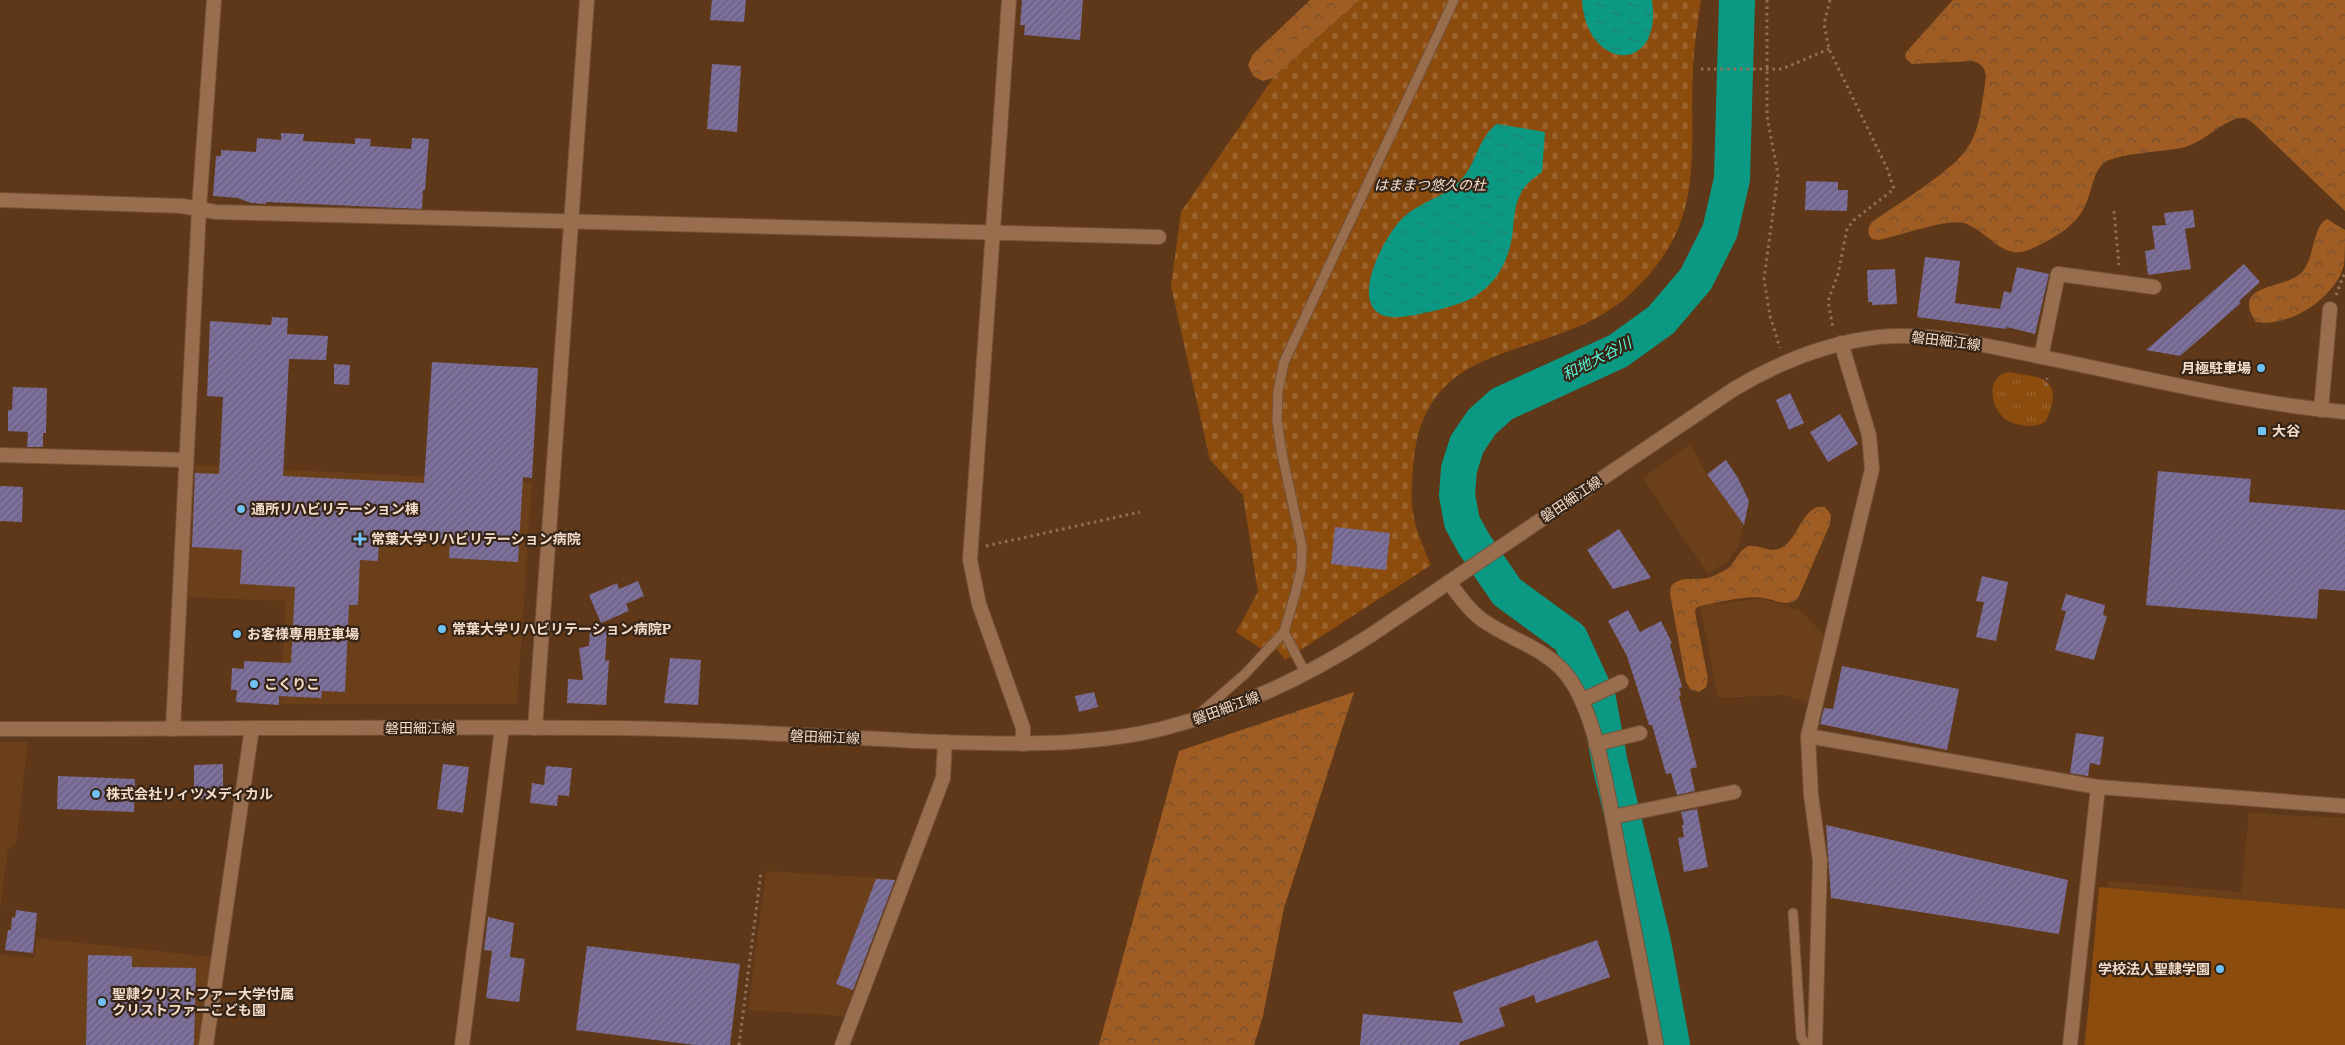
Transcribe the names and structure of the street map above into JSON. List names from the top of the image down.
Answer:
{
  "streets": {
    "street": ["磐田細江線"]
  },
  "water": ["和地大谷川"],
  "parks": ["はままつ悠久の杜"],
  "places": {
    "other": [
      "月極駐車場",
      "通所リハビリテーション棟",
      "常葉大学リハビリテーション病院P",
      "お客様専用駐車場",
      "こくりこ",
      "株式会社リィツメディカル",
      "学校法人聖隷学園",
      "聖隷クリストファー大学付属 クリストファーこども園"
    ],
    "transit": ["大谷"],
    "health": ["常葉大学リハビリテーション病院"]
  }
}
